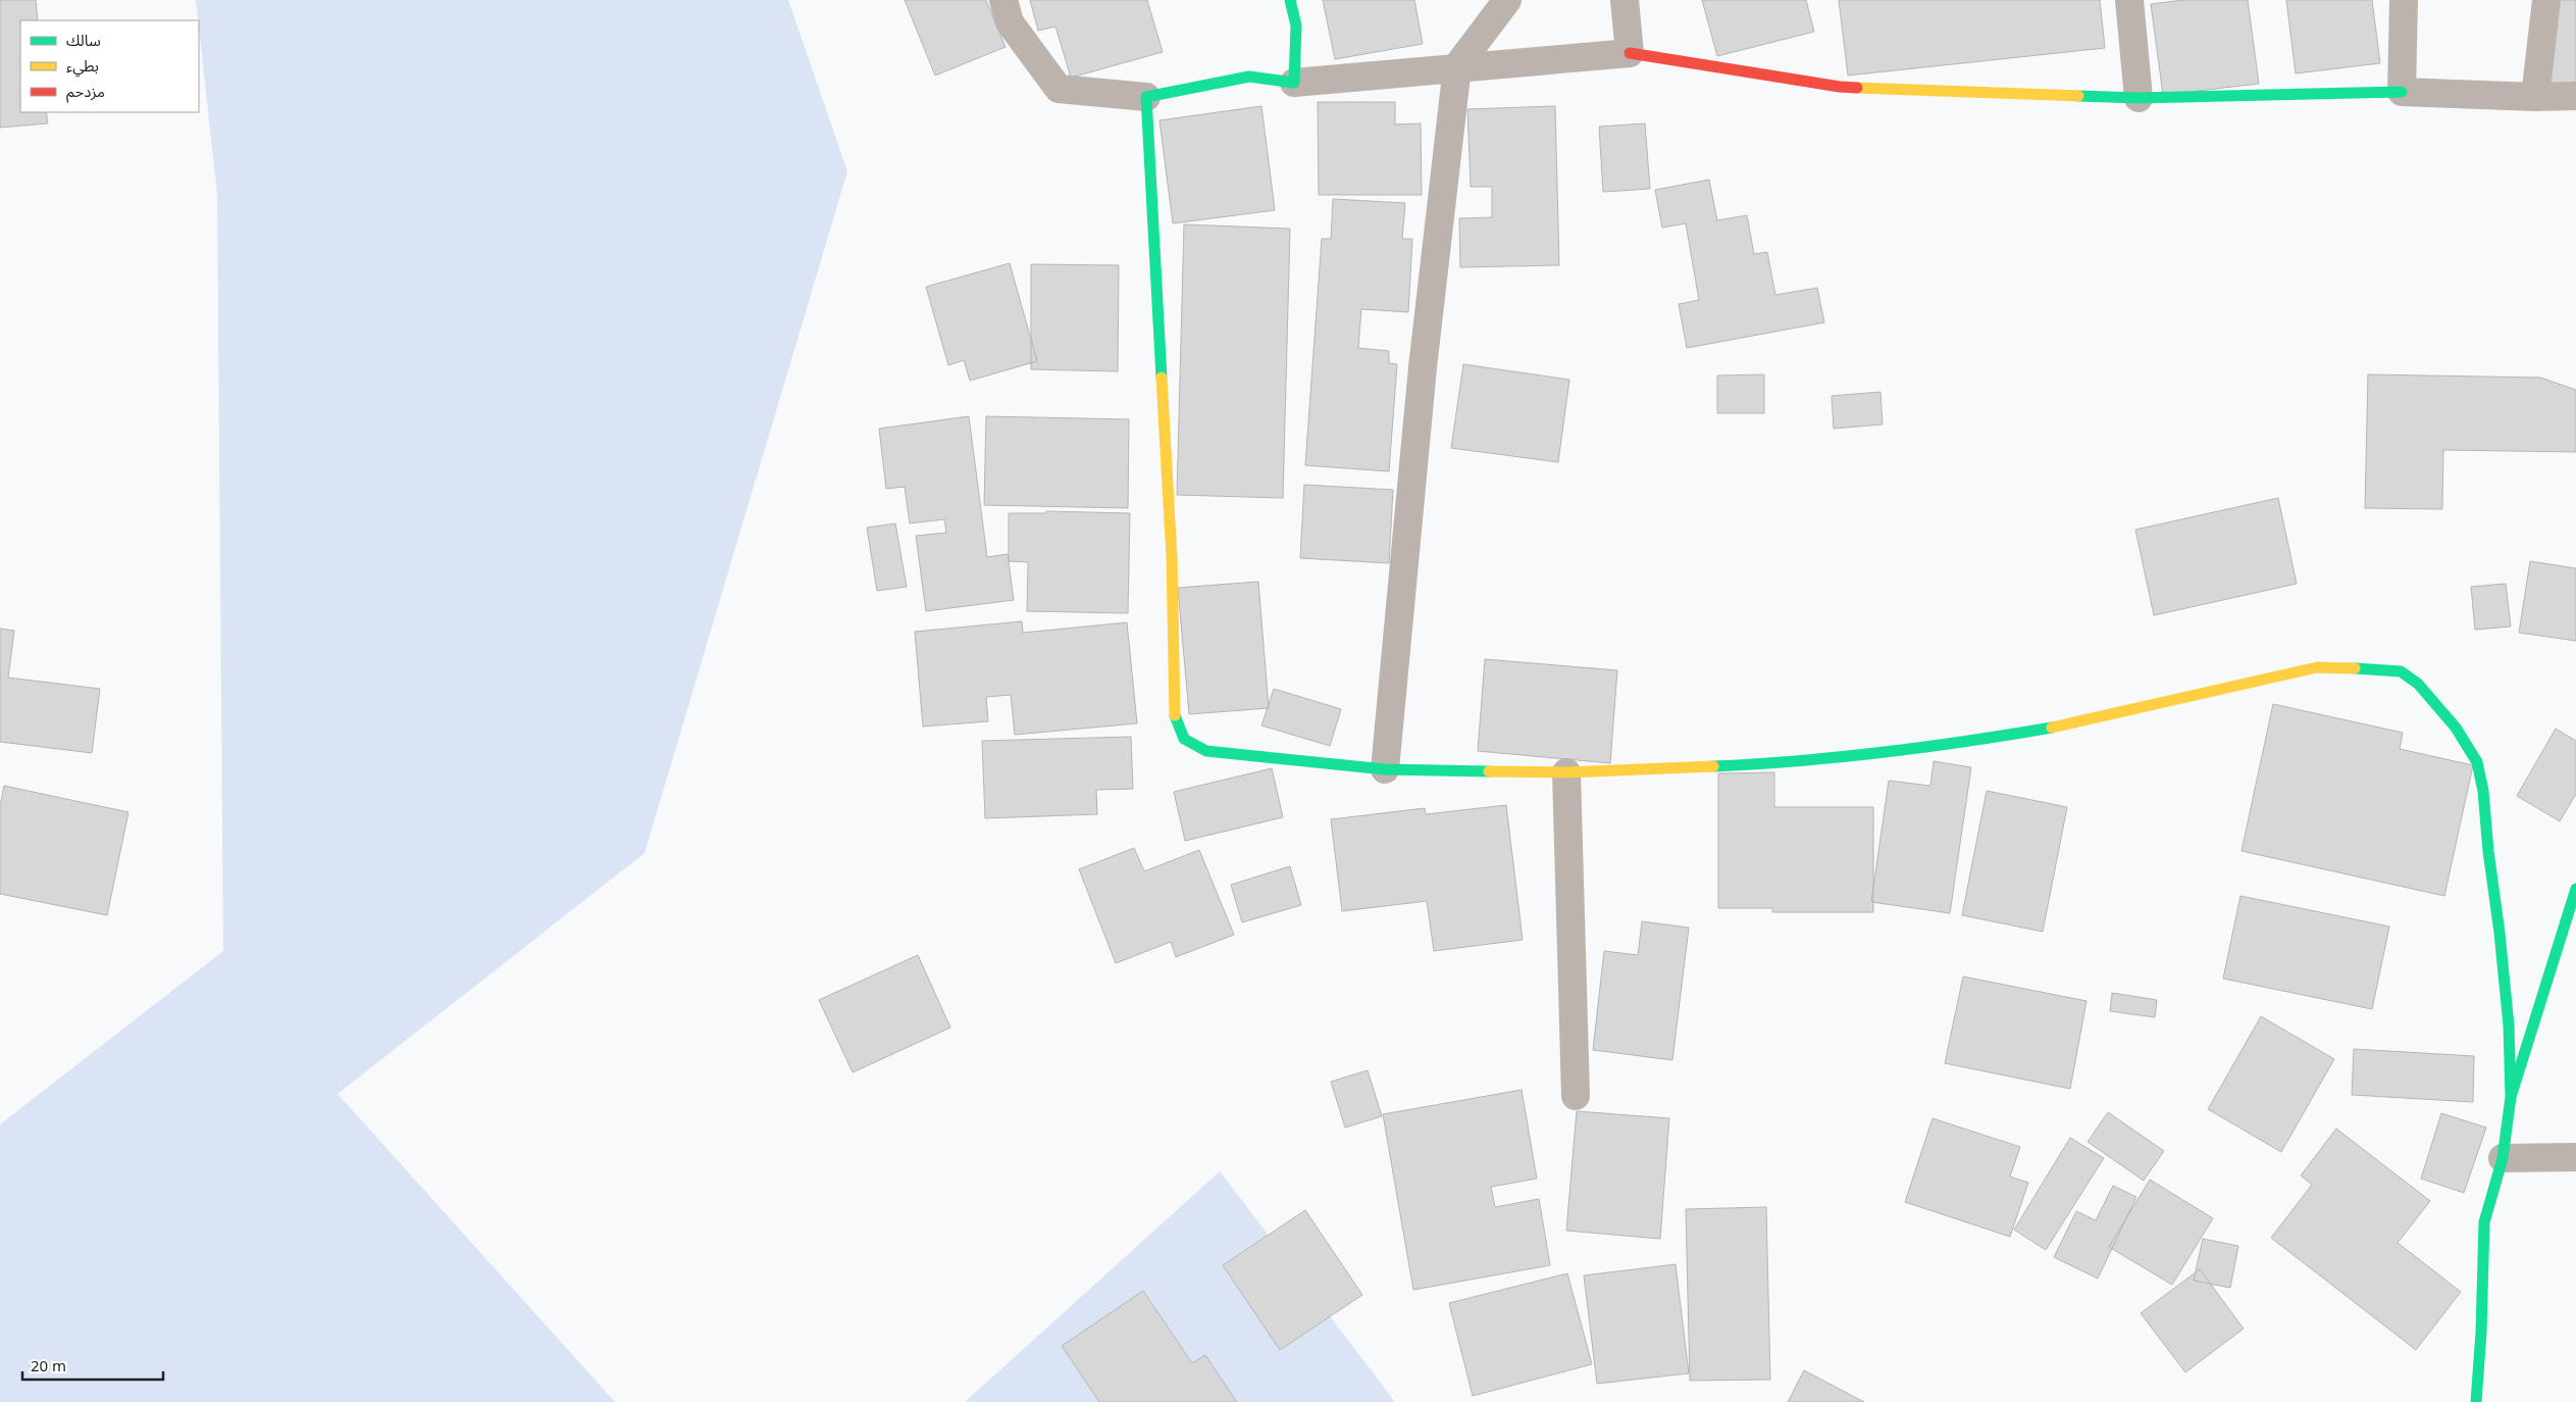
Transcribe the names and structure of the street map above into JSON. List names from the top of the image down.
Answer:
{
  "legend": ["سالك", "بطيء", "مزدحم"],
  "scale_bar": "20 m"
}
